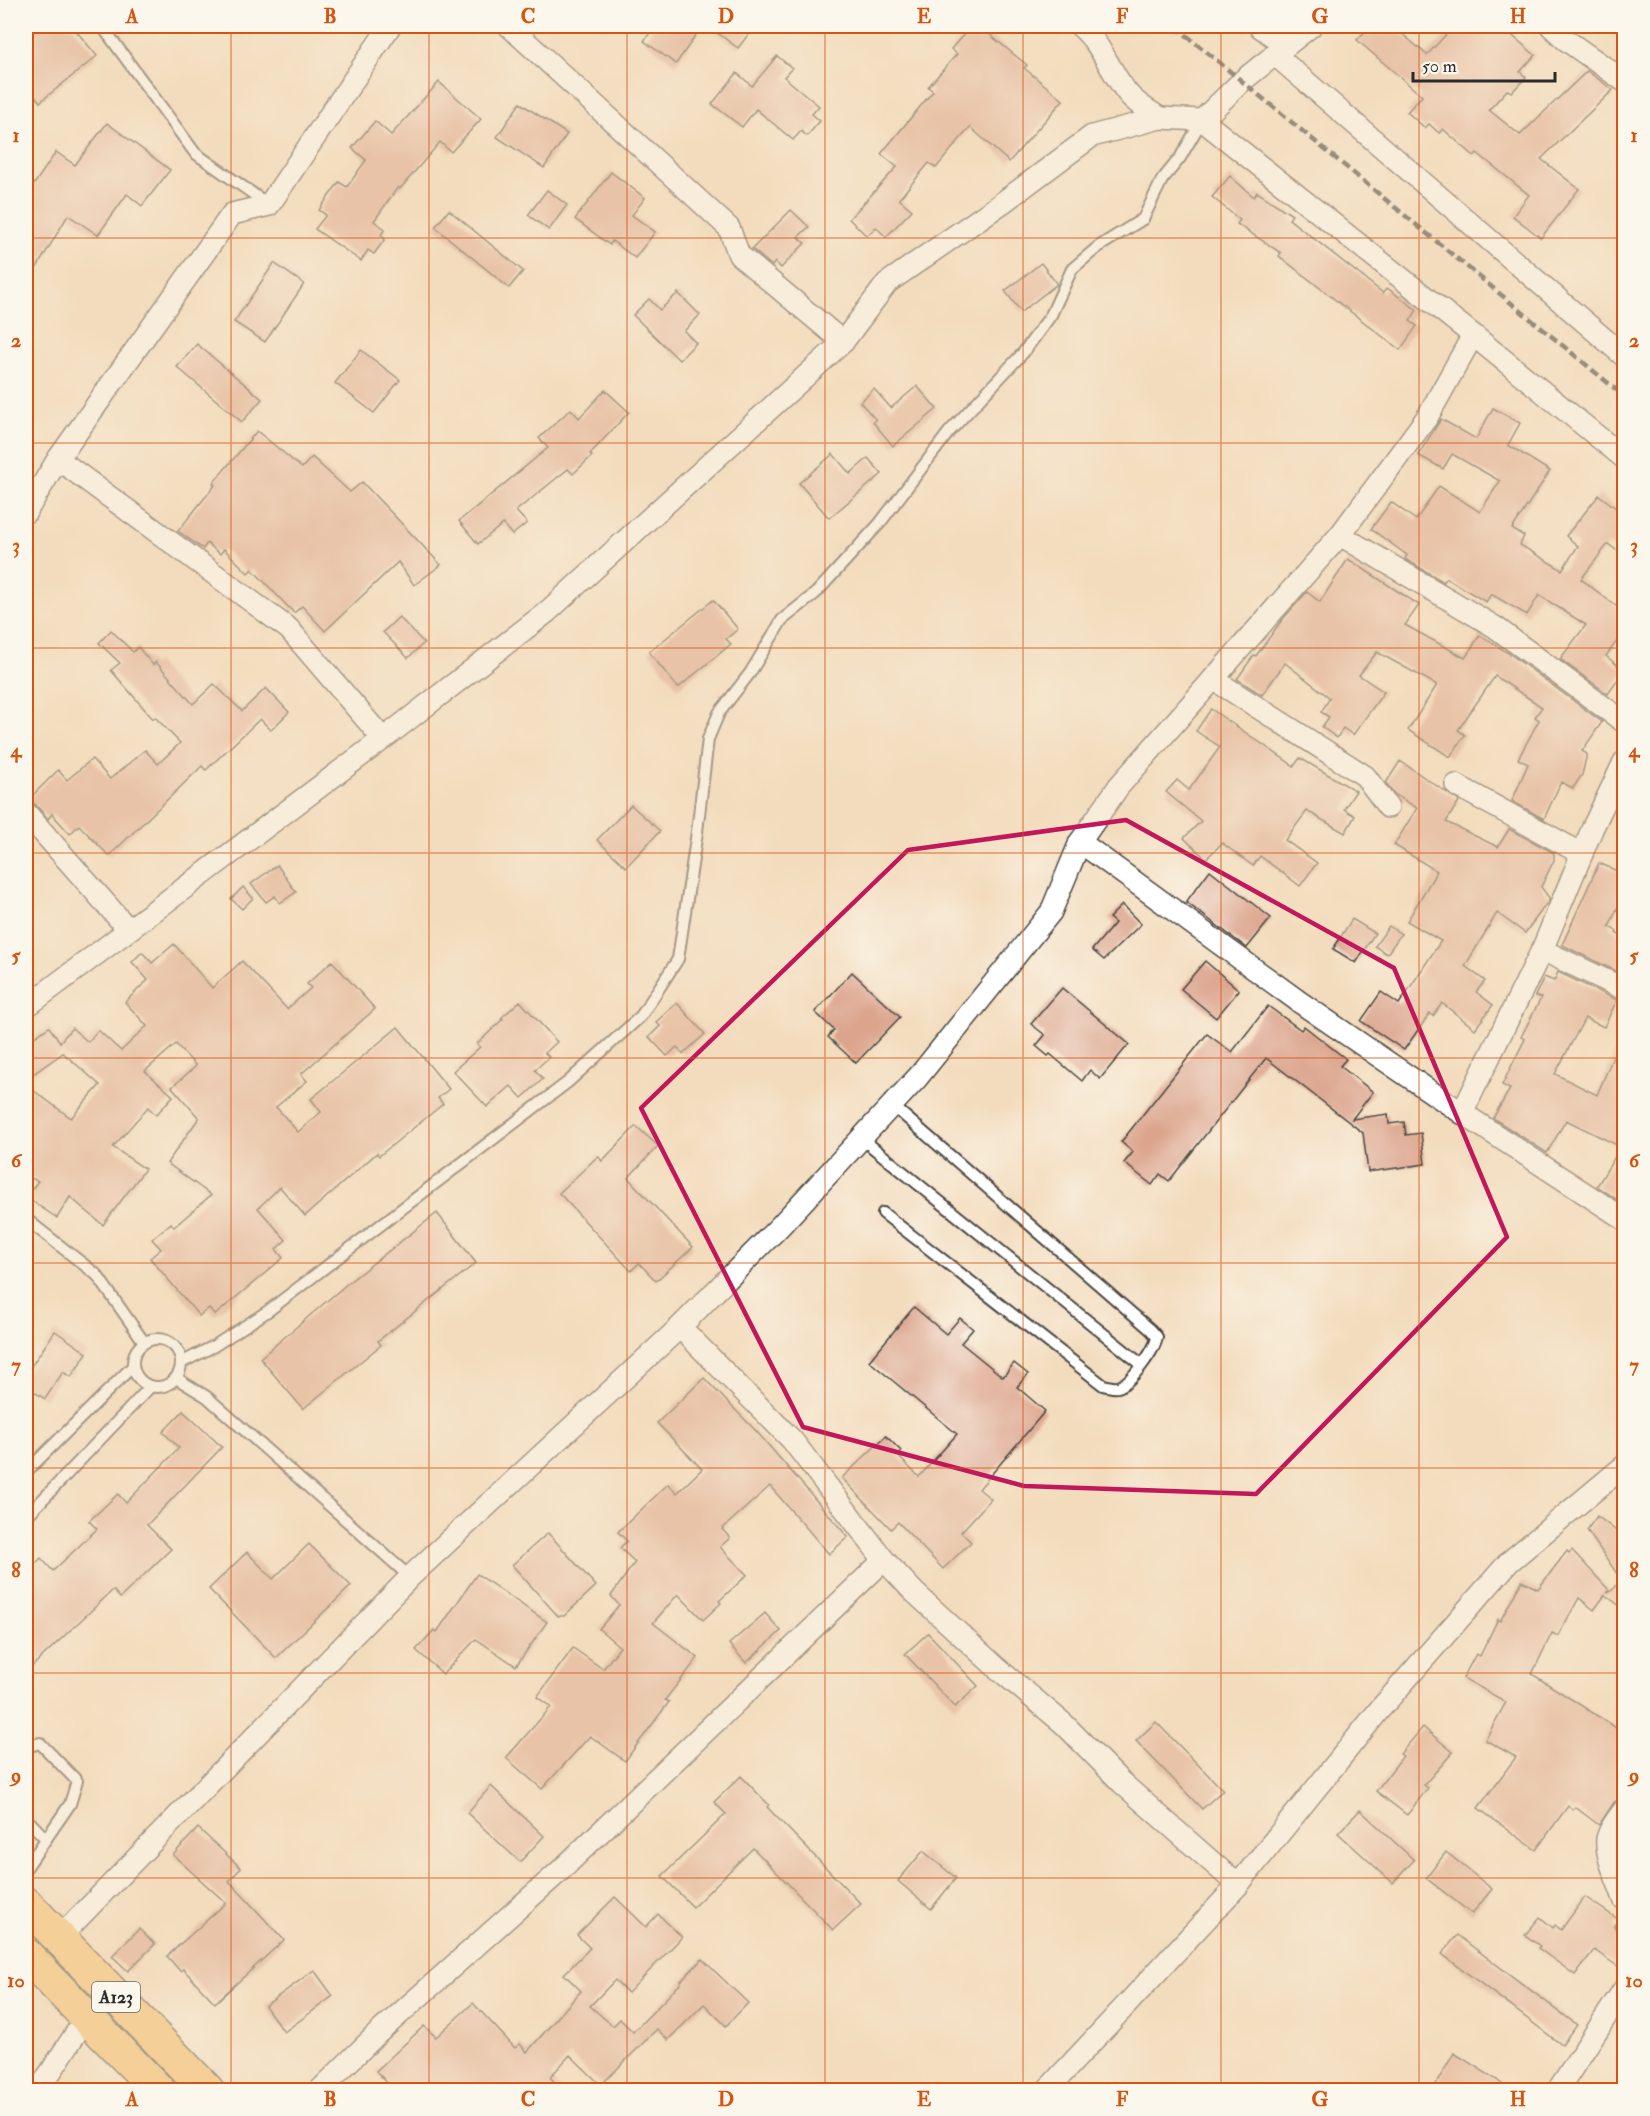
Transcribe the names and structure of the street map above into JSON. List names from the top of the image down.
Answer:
{
  "streets": {
    "highway": ["A123"]
  },
  "scale_bar": "50 m",
  "grid": {
    "columns": [
      "A",
      "B",
      "C",
      "D",
      "E",
      "F",
      "G",
      "H"
    ],
    "rows": [
      "1",
      "2",
      "3",
      "4",
      "5",
      "6",
      "7",
      "8",
      "9",
      "10"
    ]
  }
}
